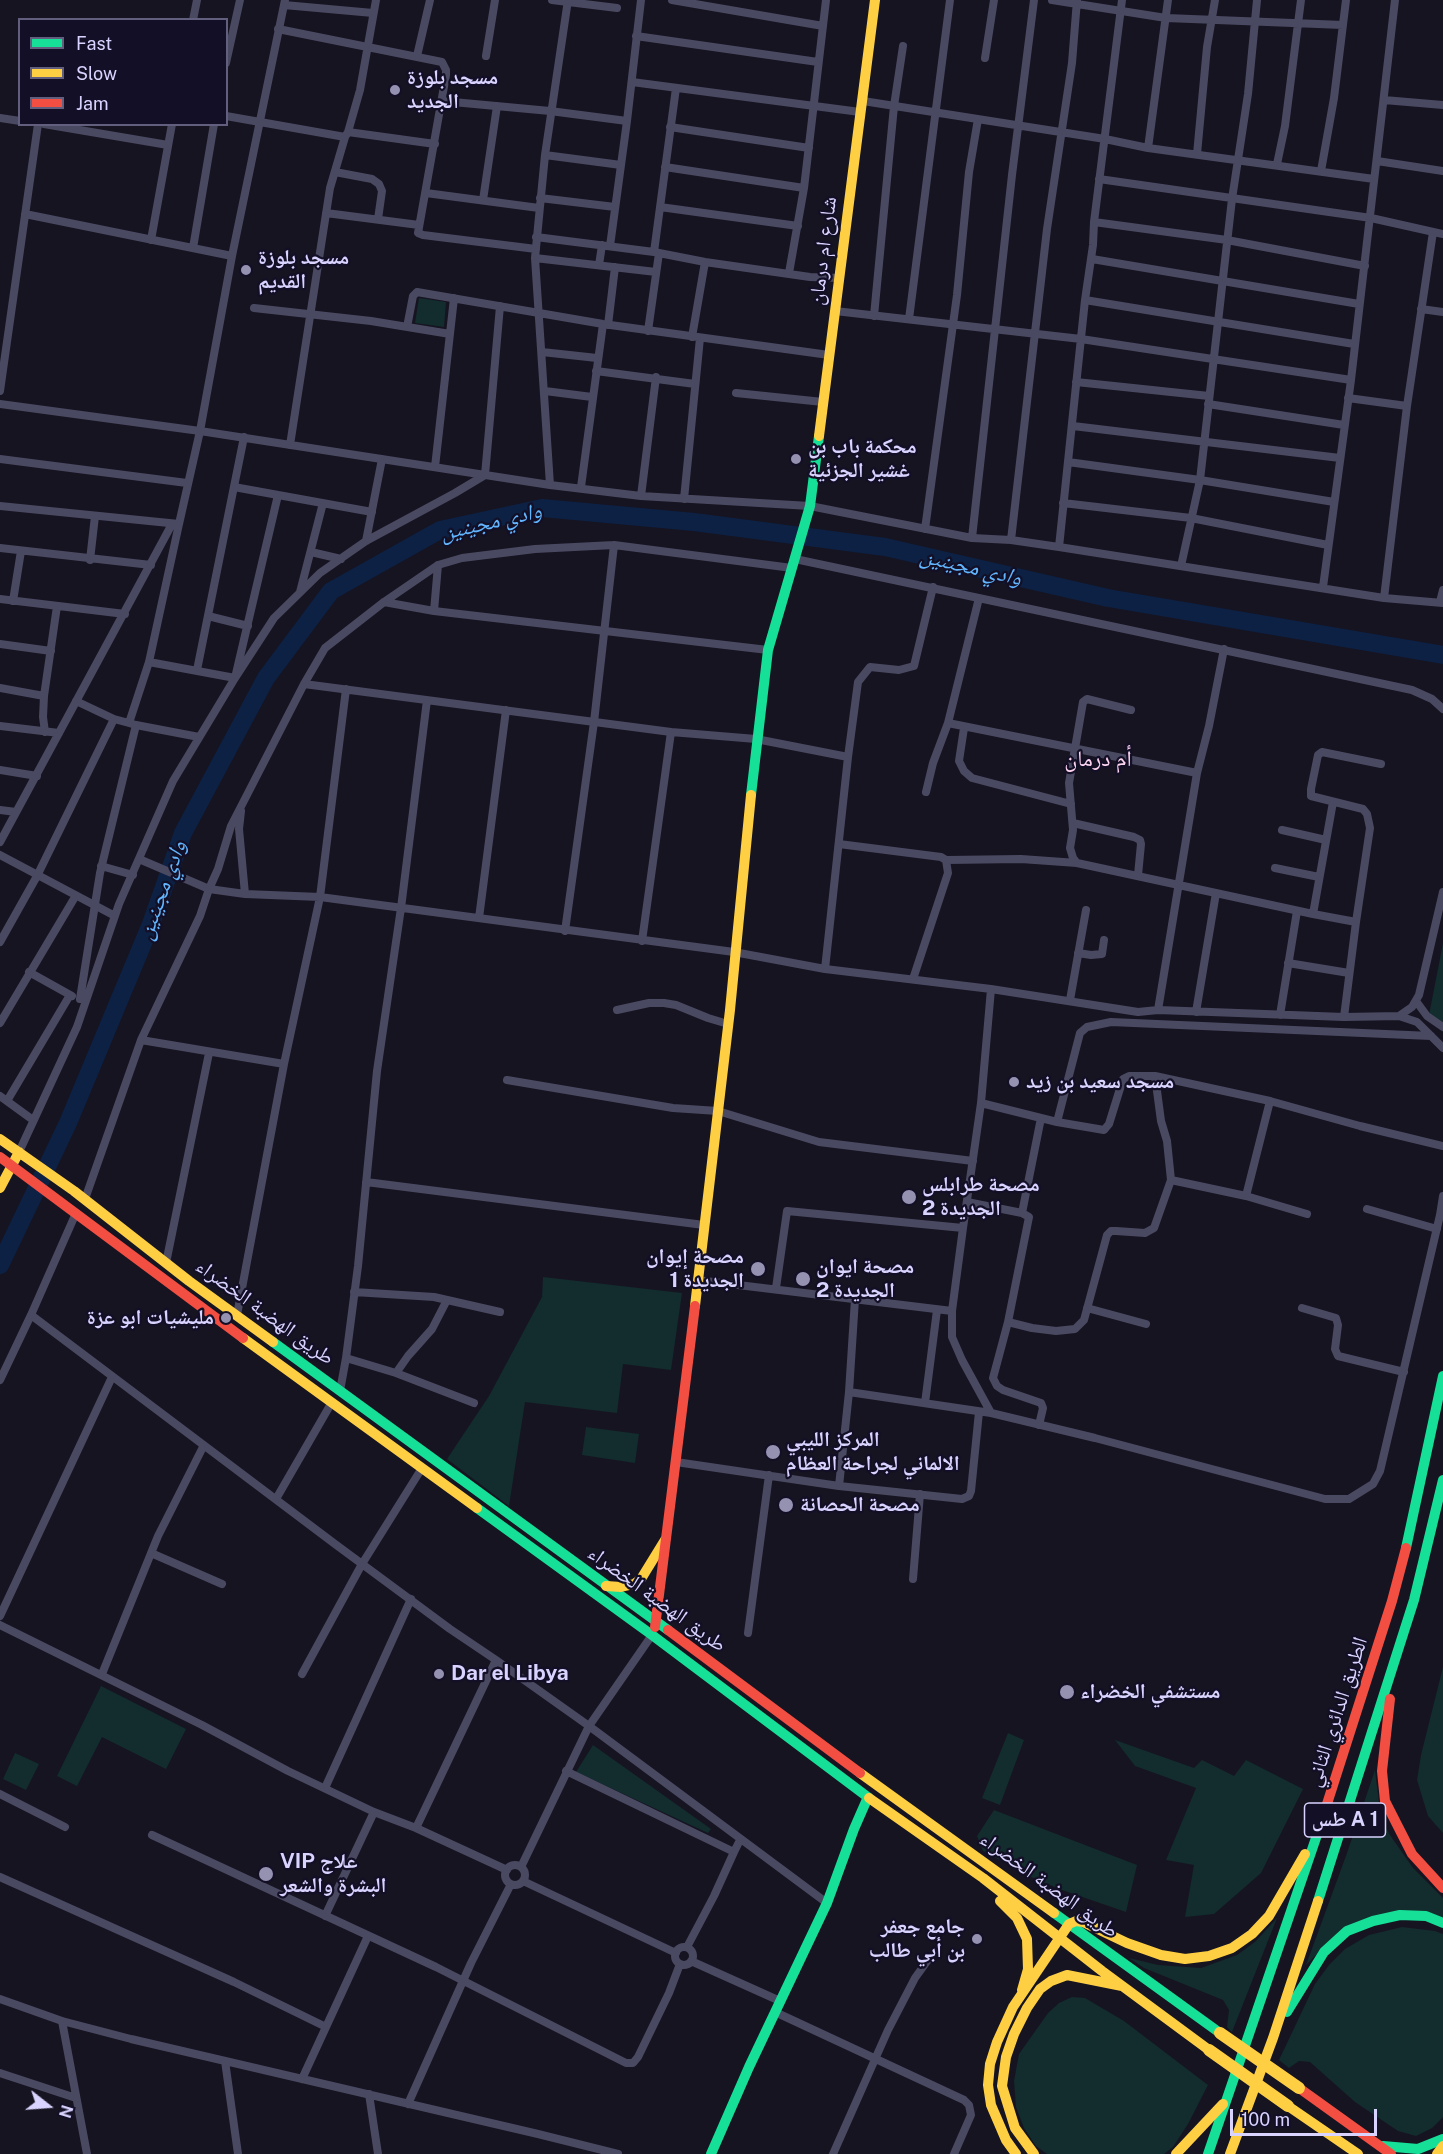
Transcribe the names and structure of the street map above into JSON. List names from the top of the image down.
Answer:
{
  "streets": {
    "main road": [
      "شارع ام درمان",
      "طريق الهضبة الخضراء",
      "الطريق الدائري الثاني",
      "طس A 1"
    ]
  },
  "crossings": [
    ["شارع ام درمان", "طريق الهضبة الخضراء"]
  ],
  "districts": ["أم درمان"],
  "water": ["وادي مجينين"],
  "places": [
    "مسجد بلوزة الجديد",
    "مسجد بلوزة القديم",
    "محكمة باب بن غشير الجزئية",
    "مسجد سعيد بن زيد",
    "مصحة طرابلس الجديدة 2",
    "مصحة إيوان الجديدة 1",
    "مصحة ايوان الجديدة 2",
    "مليشيات ابو عزة",
    "المركز الليبي الالماني لجراحة العظام",
    "مصحة الحصانة",
    "Dar el Libya",
    "مستشفي الخضراء",
    "VIP علاج البشرة والشعر",
    "جامع جعفر بن أبي طالب"
  ],
  "legend": ["Fast", "Slow", "Jam"],
  "scale_bar": "100 m",
  "north": "right"
}
